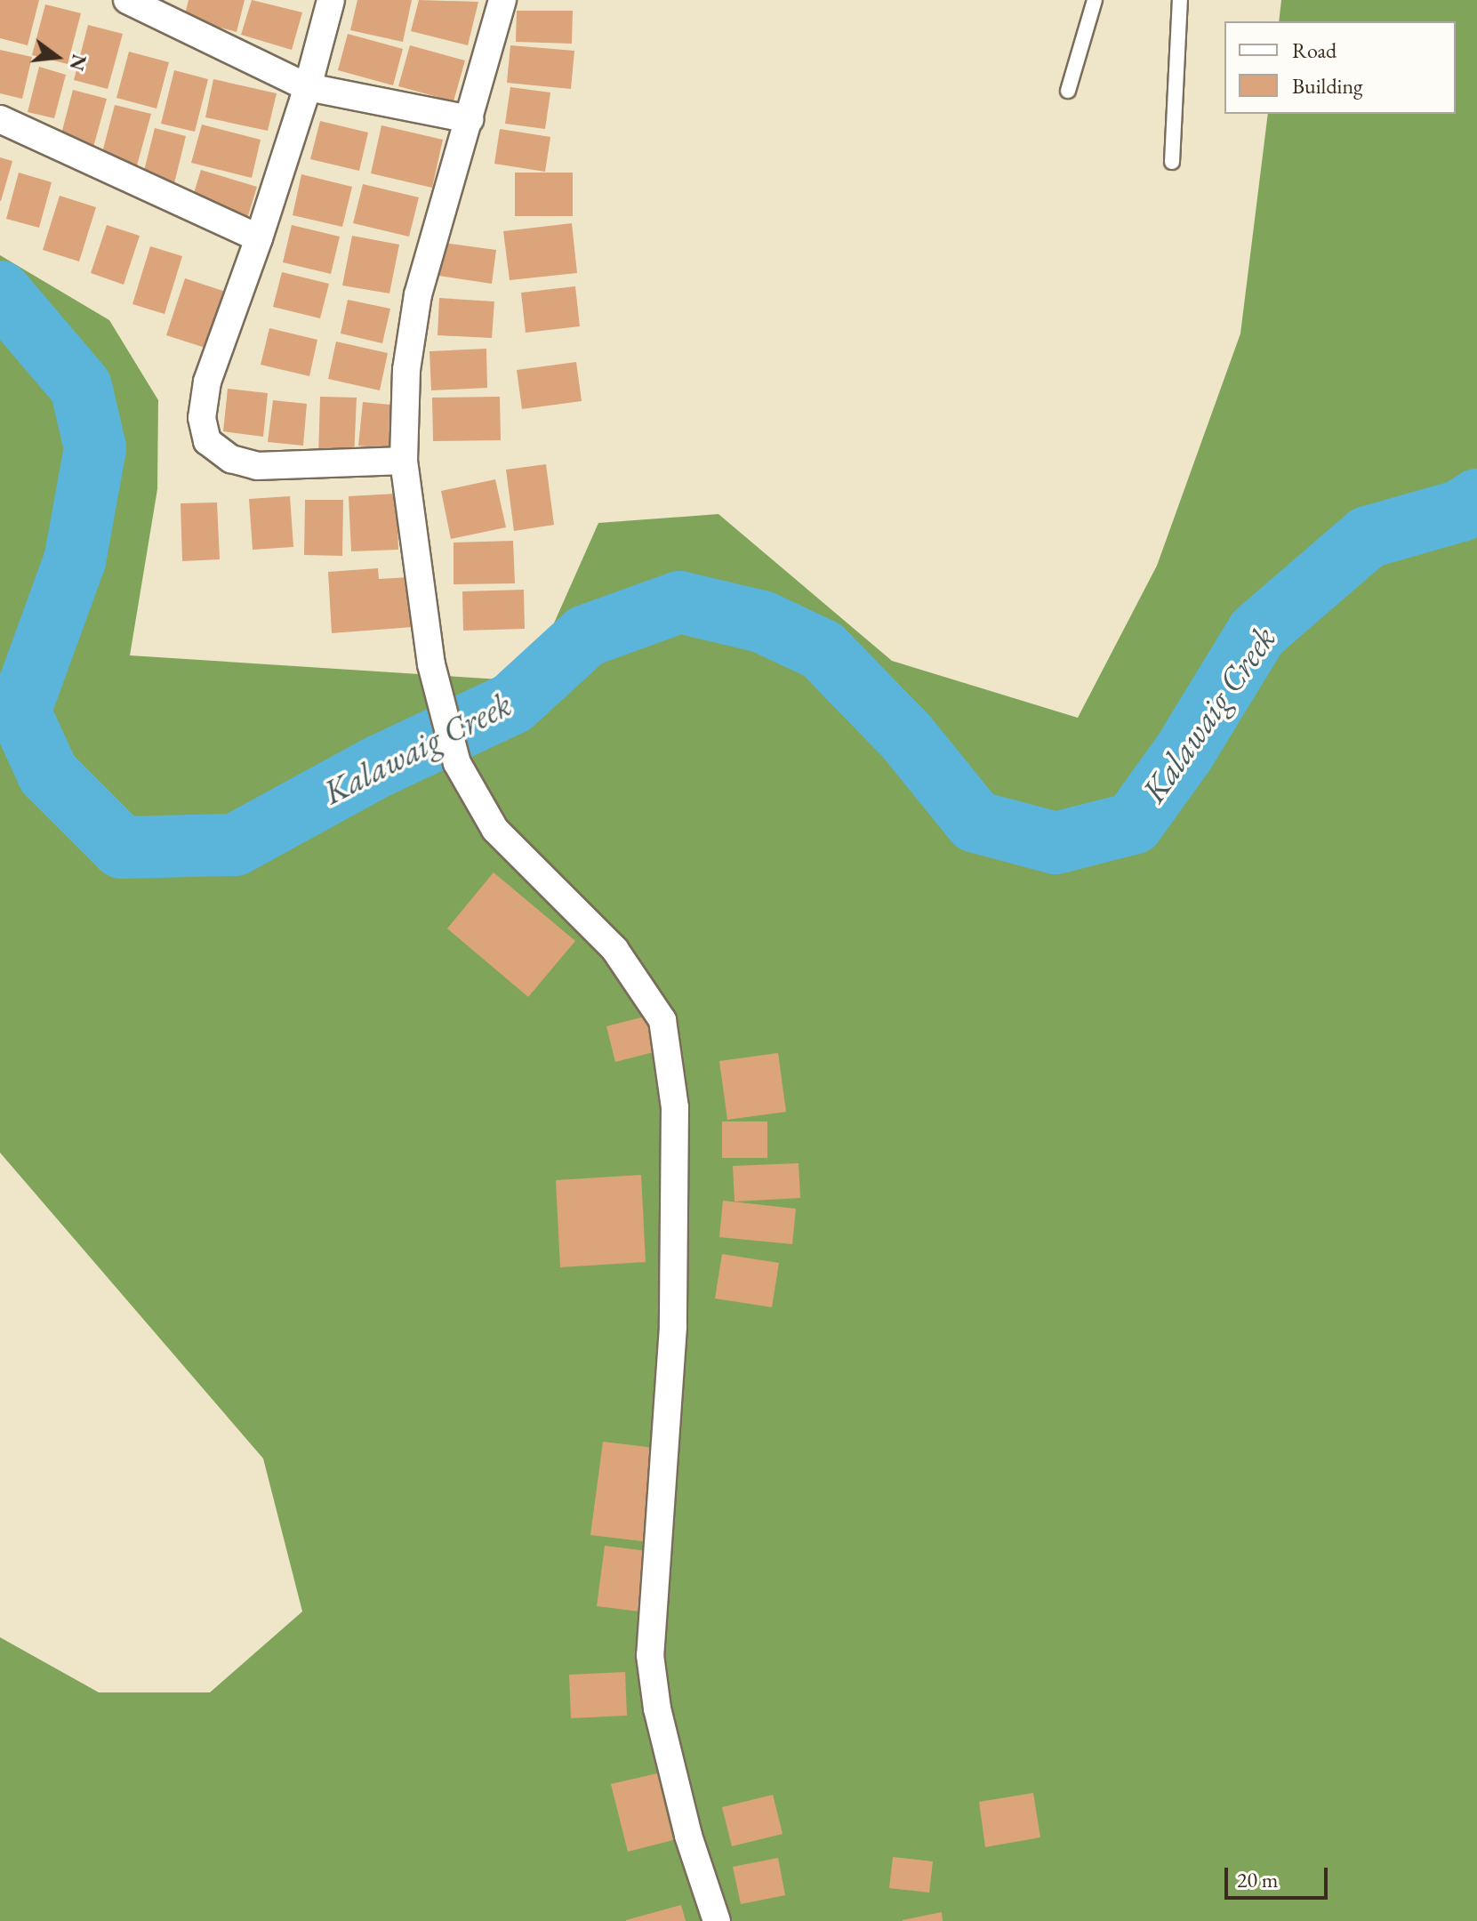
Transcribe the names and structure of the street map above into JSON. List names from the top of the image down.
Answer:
{
  "water": ["Kalawaig Creek"],
  "legend": ["Road", "Building"],
  "scale_bar": "20 m",
  "north": "right"
}
